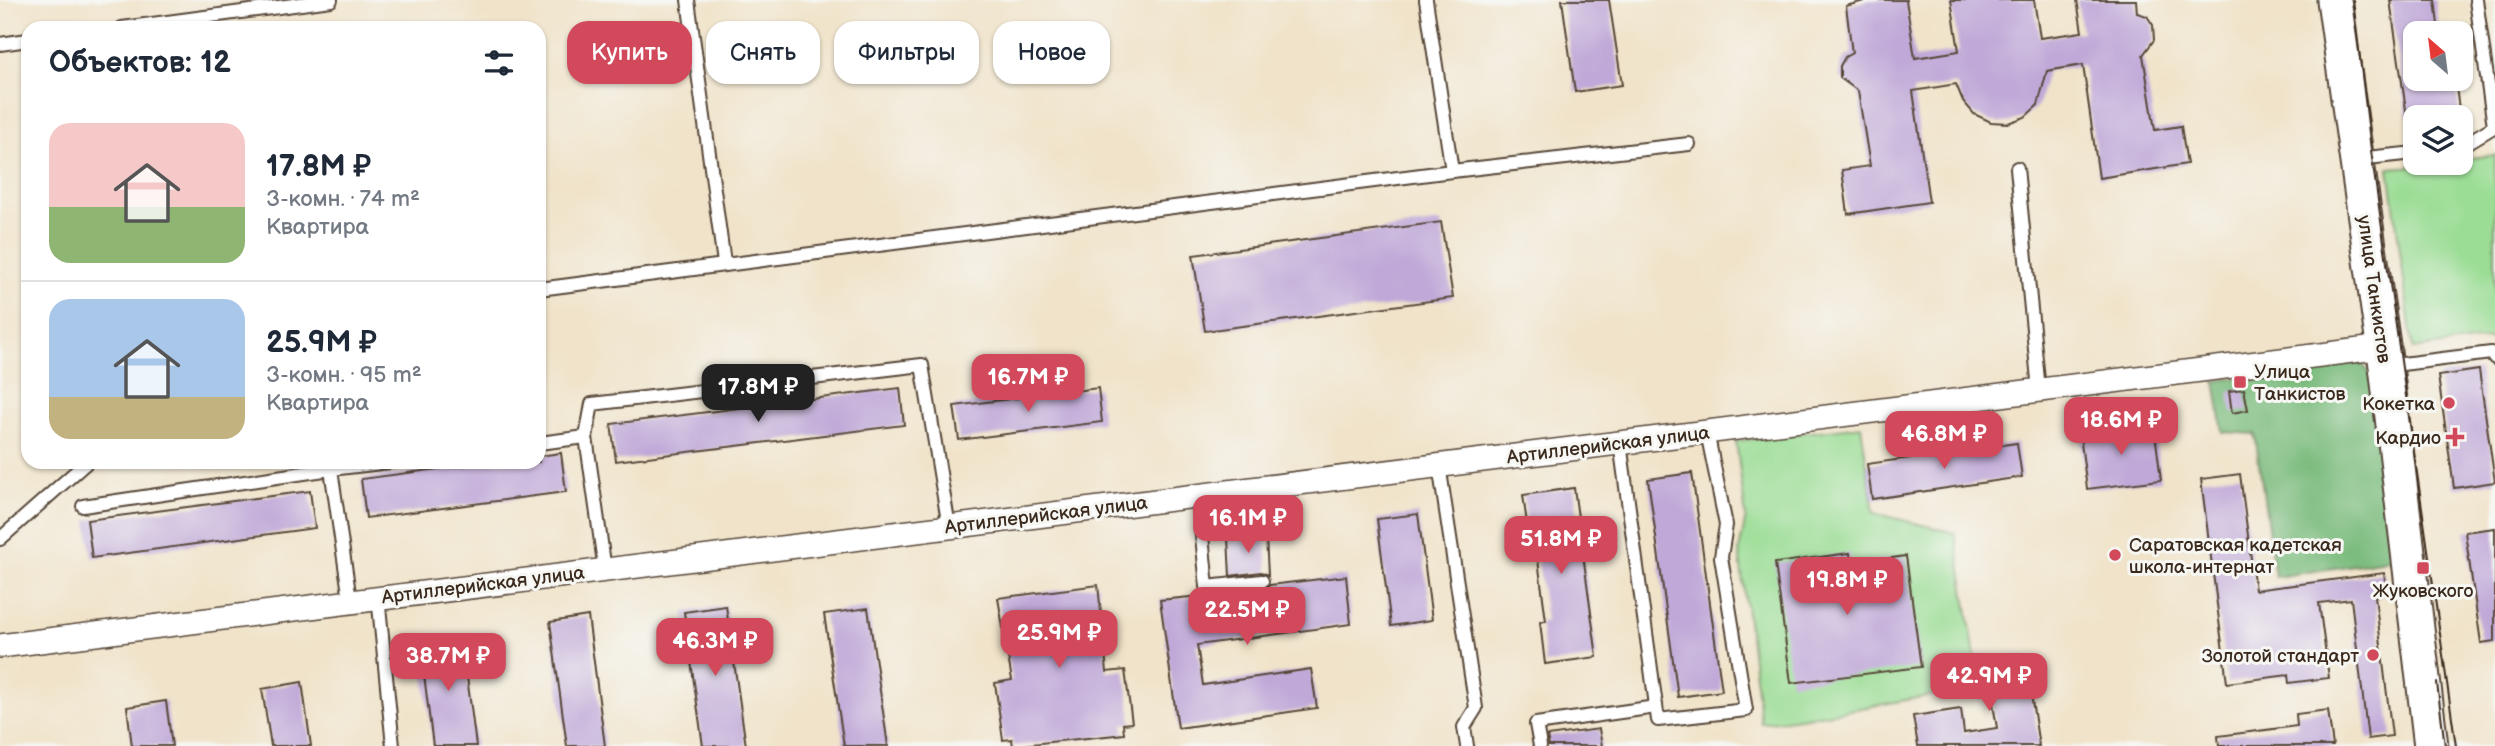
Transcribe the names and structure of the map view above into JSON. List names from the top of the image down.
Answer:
{
  "streets": {
    "main road": ["улица Танкистов"],
    "street": ["Артиллерийская улица"]
  },
  "crossings": [
    ["улица Танкистов", "Артиллерийская улица"]
  ],
  "places": {
    "transit": ["Улица Танкистов", "Жуковского"],
    "other": ["Кокетка", "Саратовская кадетская школа-интернат", "Золотой стандарт"],
    "health": ["Кардио"]
  },
  "north": "top left",
  "page": {
    "chip": [
      "Купить",
      "Снять",
      "Фильтры",
      "Новое"
    ],
    "heading": "Объектов: 12",
    "list": [
      {
        "name": "17.8M ₽",
        "note": "3-комн. · 74 m² · Квартира"
      },
      {
        "name": "25.9M ₽",
        "note": "3-комн. · 95 m² · Квартира"
      }
    ],
    "price": [
      "16.7M ₽",
      "17.8M ₽",
      "18.6M ₽",
      "46.8M ₽",
      "16.1M ₽",
      "51.8M ₽",
      "19.8M ₽",
      "22.5M ₽",
      "25.9M ₽",
      "46.3M ₽",
      "38.7M ₽",
      "42.9M ₽"
    ]
  }
}
